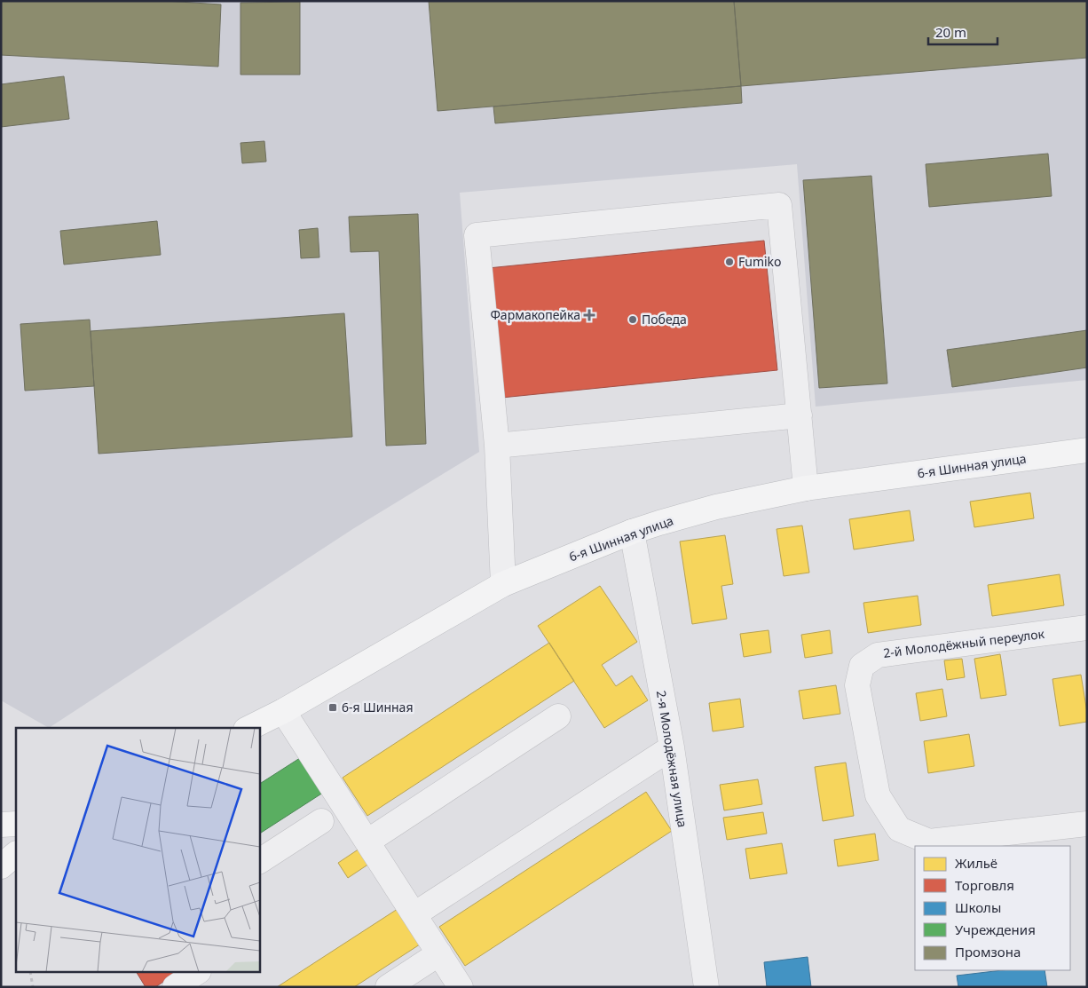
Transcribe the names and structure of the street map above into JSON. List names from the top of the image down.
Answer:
{
  "streets": {
    "main road": ["6-я Шинная улица"],
    "lane": ["2-й Молодёжный переулок", "2-я Молодёжная улица"]
  },
  "crossings": [
    ["6-я Шинная улица", "2-я Молодёжная улица"]
  ],
  "places": {
    "other": ["Fumiko", "Победа"],
    "health": ["Фармакопейка"],
    "transit": ["6-я Шинная"]
  },
  "legend": [
    "Жильё",
    "Торговля",
    "Школы",
    "Учреждения",
    "Промзона"
  ],
  "scale_bar": "20 m"
}
